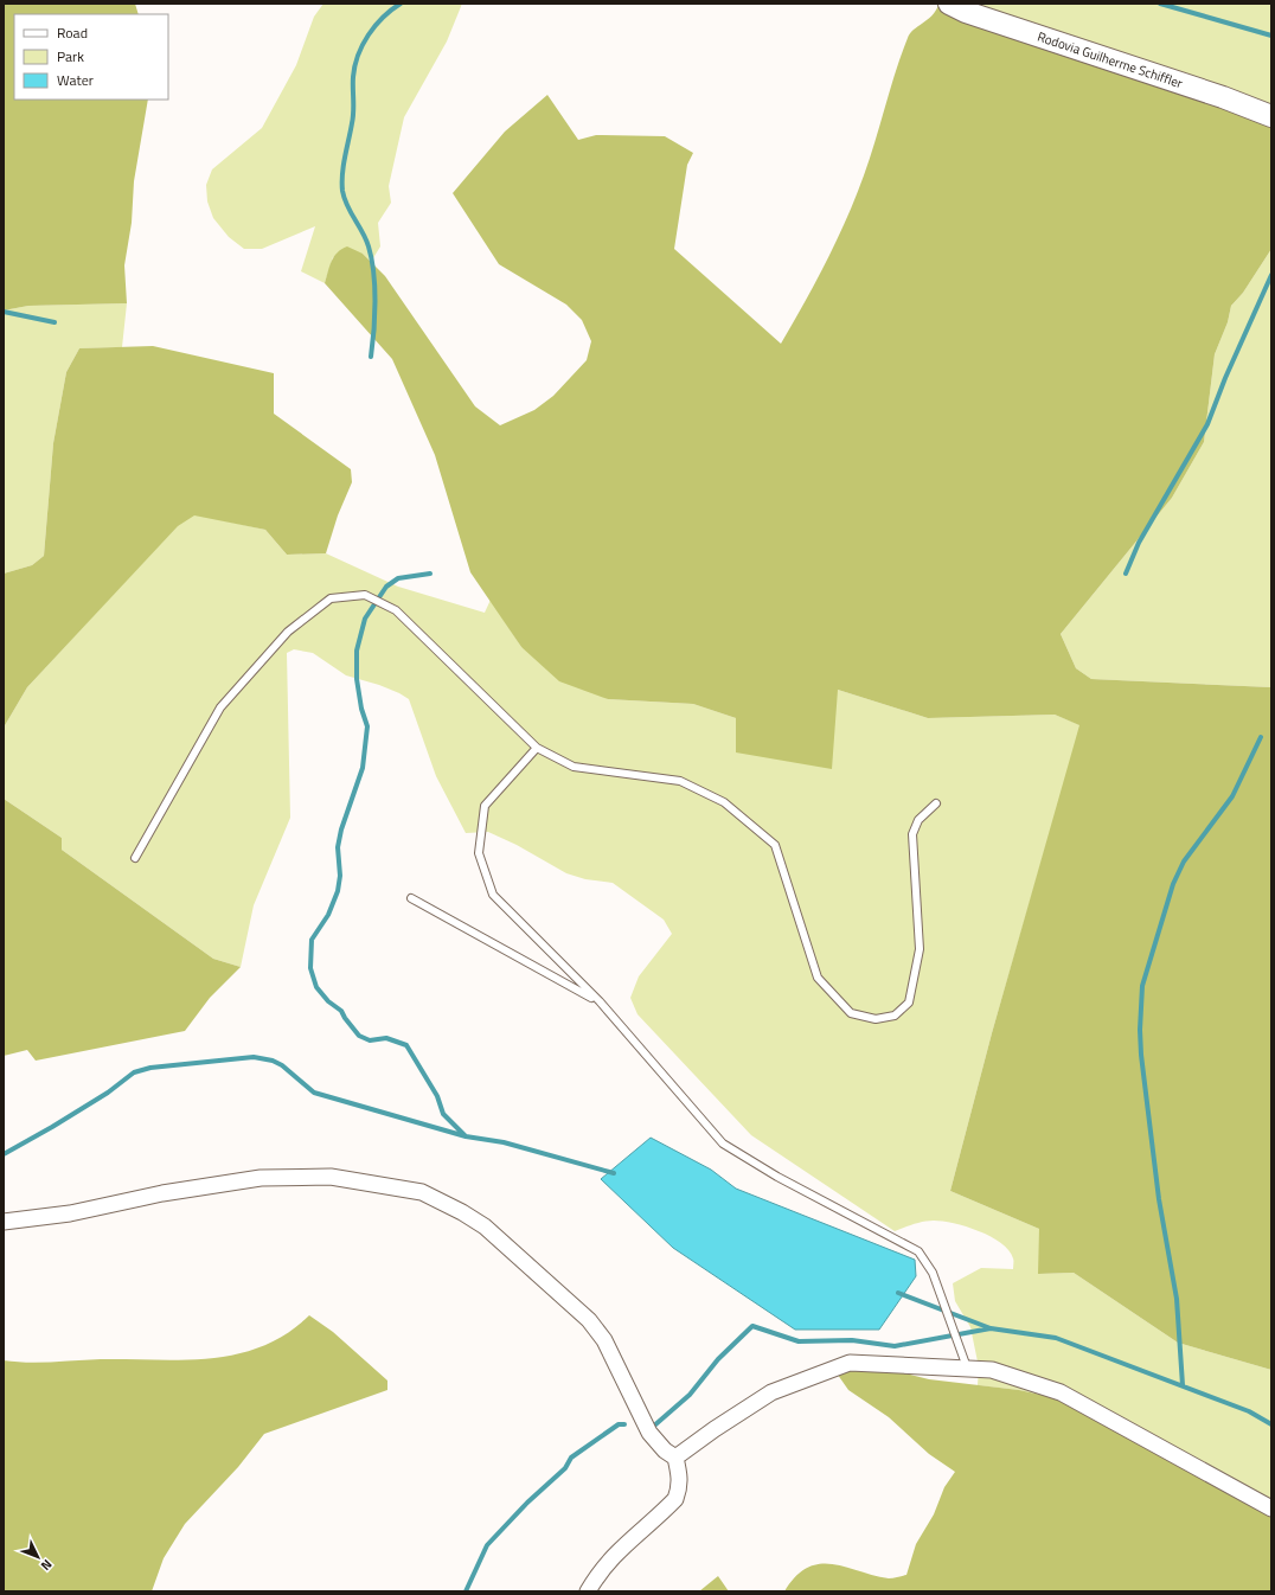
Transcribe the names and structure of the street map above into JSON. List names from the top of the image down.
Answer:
{
  "streets": {
    "street": ["Rodovia Guilherme Schiffler"]
  },
  "legend": ["Road", "Park", "Water"],
  "north": "bottom right"
}
